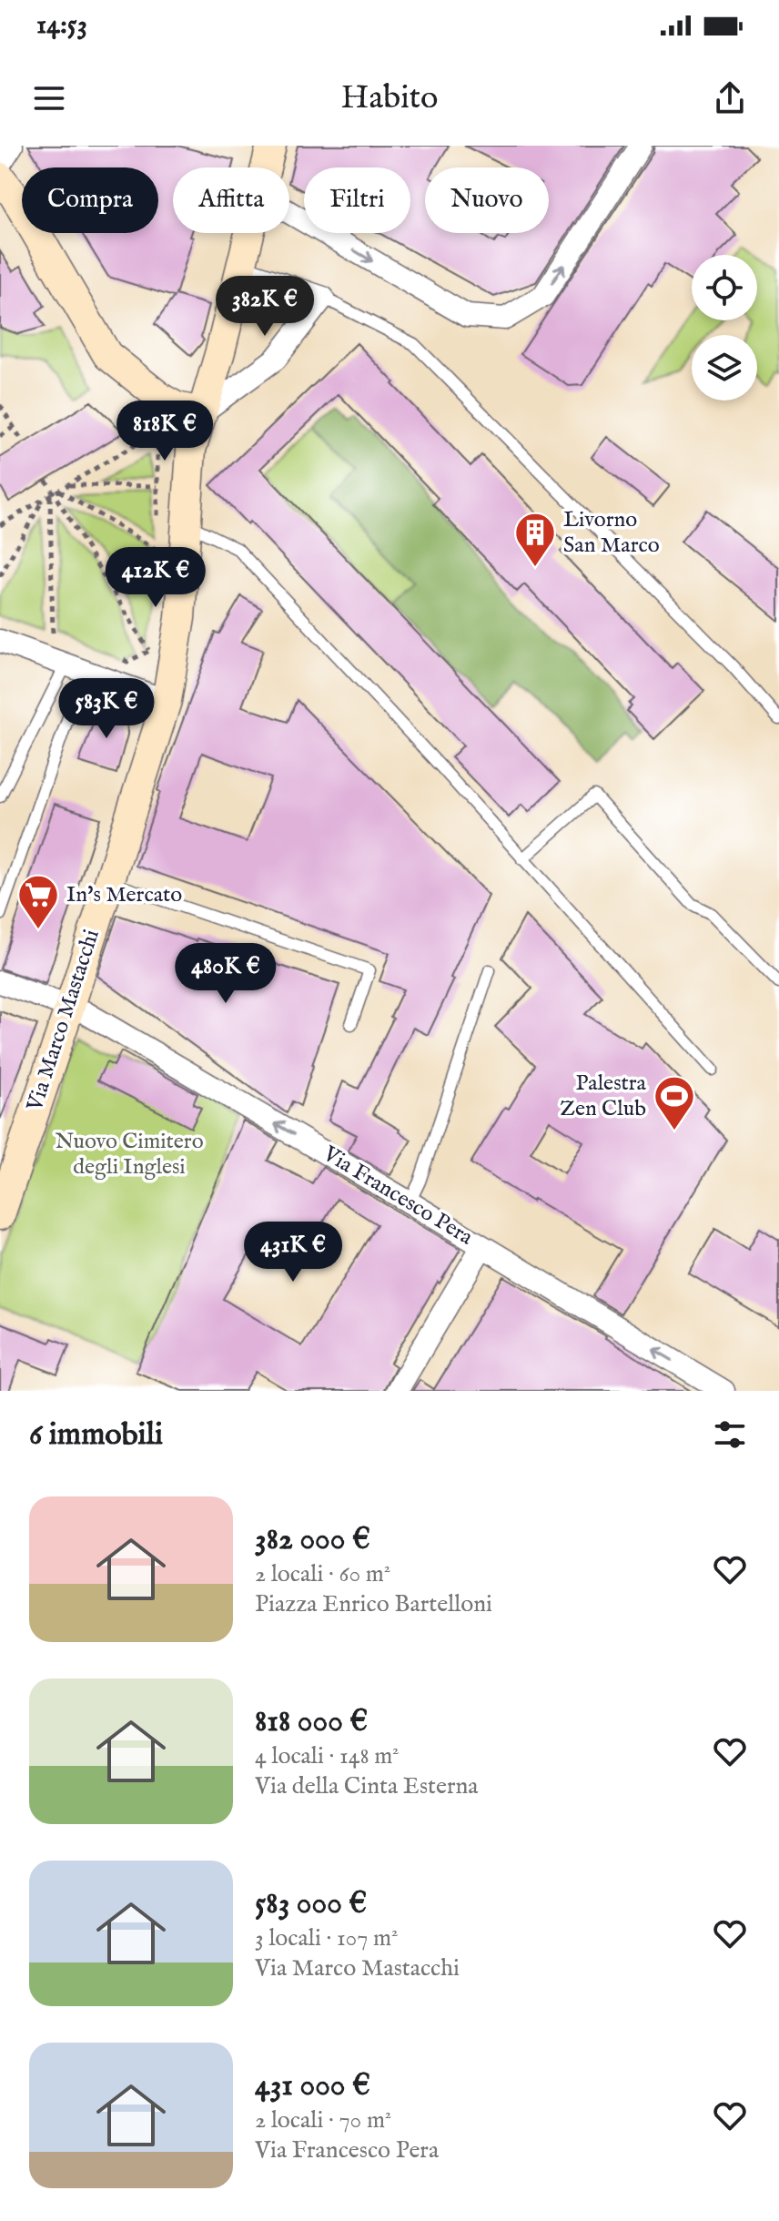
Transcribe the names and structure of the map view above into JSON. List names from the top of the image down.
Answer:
{
  "streets": {
    "street": ["Via Marco Mastacchi", "Via Francesco Pera"]
  },
  "crossings": [
    ["Via Marco Mastacchi", "Via Francesco Pera"]
  ],
  "one_way": ["Via Francesco Pera"],
  "parks": ["Nuovo Cimitero degli Inglesi"],
  "places": {
    "building": ["Livorno San Marco"],
    "supermarket": ["In's Mercato"],
    "sports": ["Palestra Zen Club"]
  },
  "page": {
    "status": "14:53",
    "header": "Habito",
    "chip": [
      "Compra",
      "Affitta",
      "Filtri",
      "Nuovo"
    ],
    "price": [
      "382K €",
      "818K €",
      "412K €",
      "583K €",
      "480K €",
      "431K €"
    ],
    "heading": "6 immobili",
    "list": [
      {
        "name": "382 000 €",
        "note": "2 locali · 60 m² · Piazza Enrico Bartelloni"
      },
      {
        "name": "818 000 €",
        "note": "4 locali · 148 m² · Via della Cinta Esterna"
      },
      {
        "name": "583 000 €",
        "note": "3 locali · 107 m² · Via Marco Mastacchi"
      },
      {
        "name": "431 000 €",
        "note": "2 locali · 70 m² · Via Francesco Pera"
      }
    ]
  }
}
